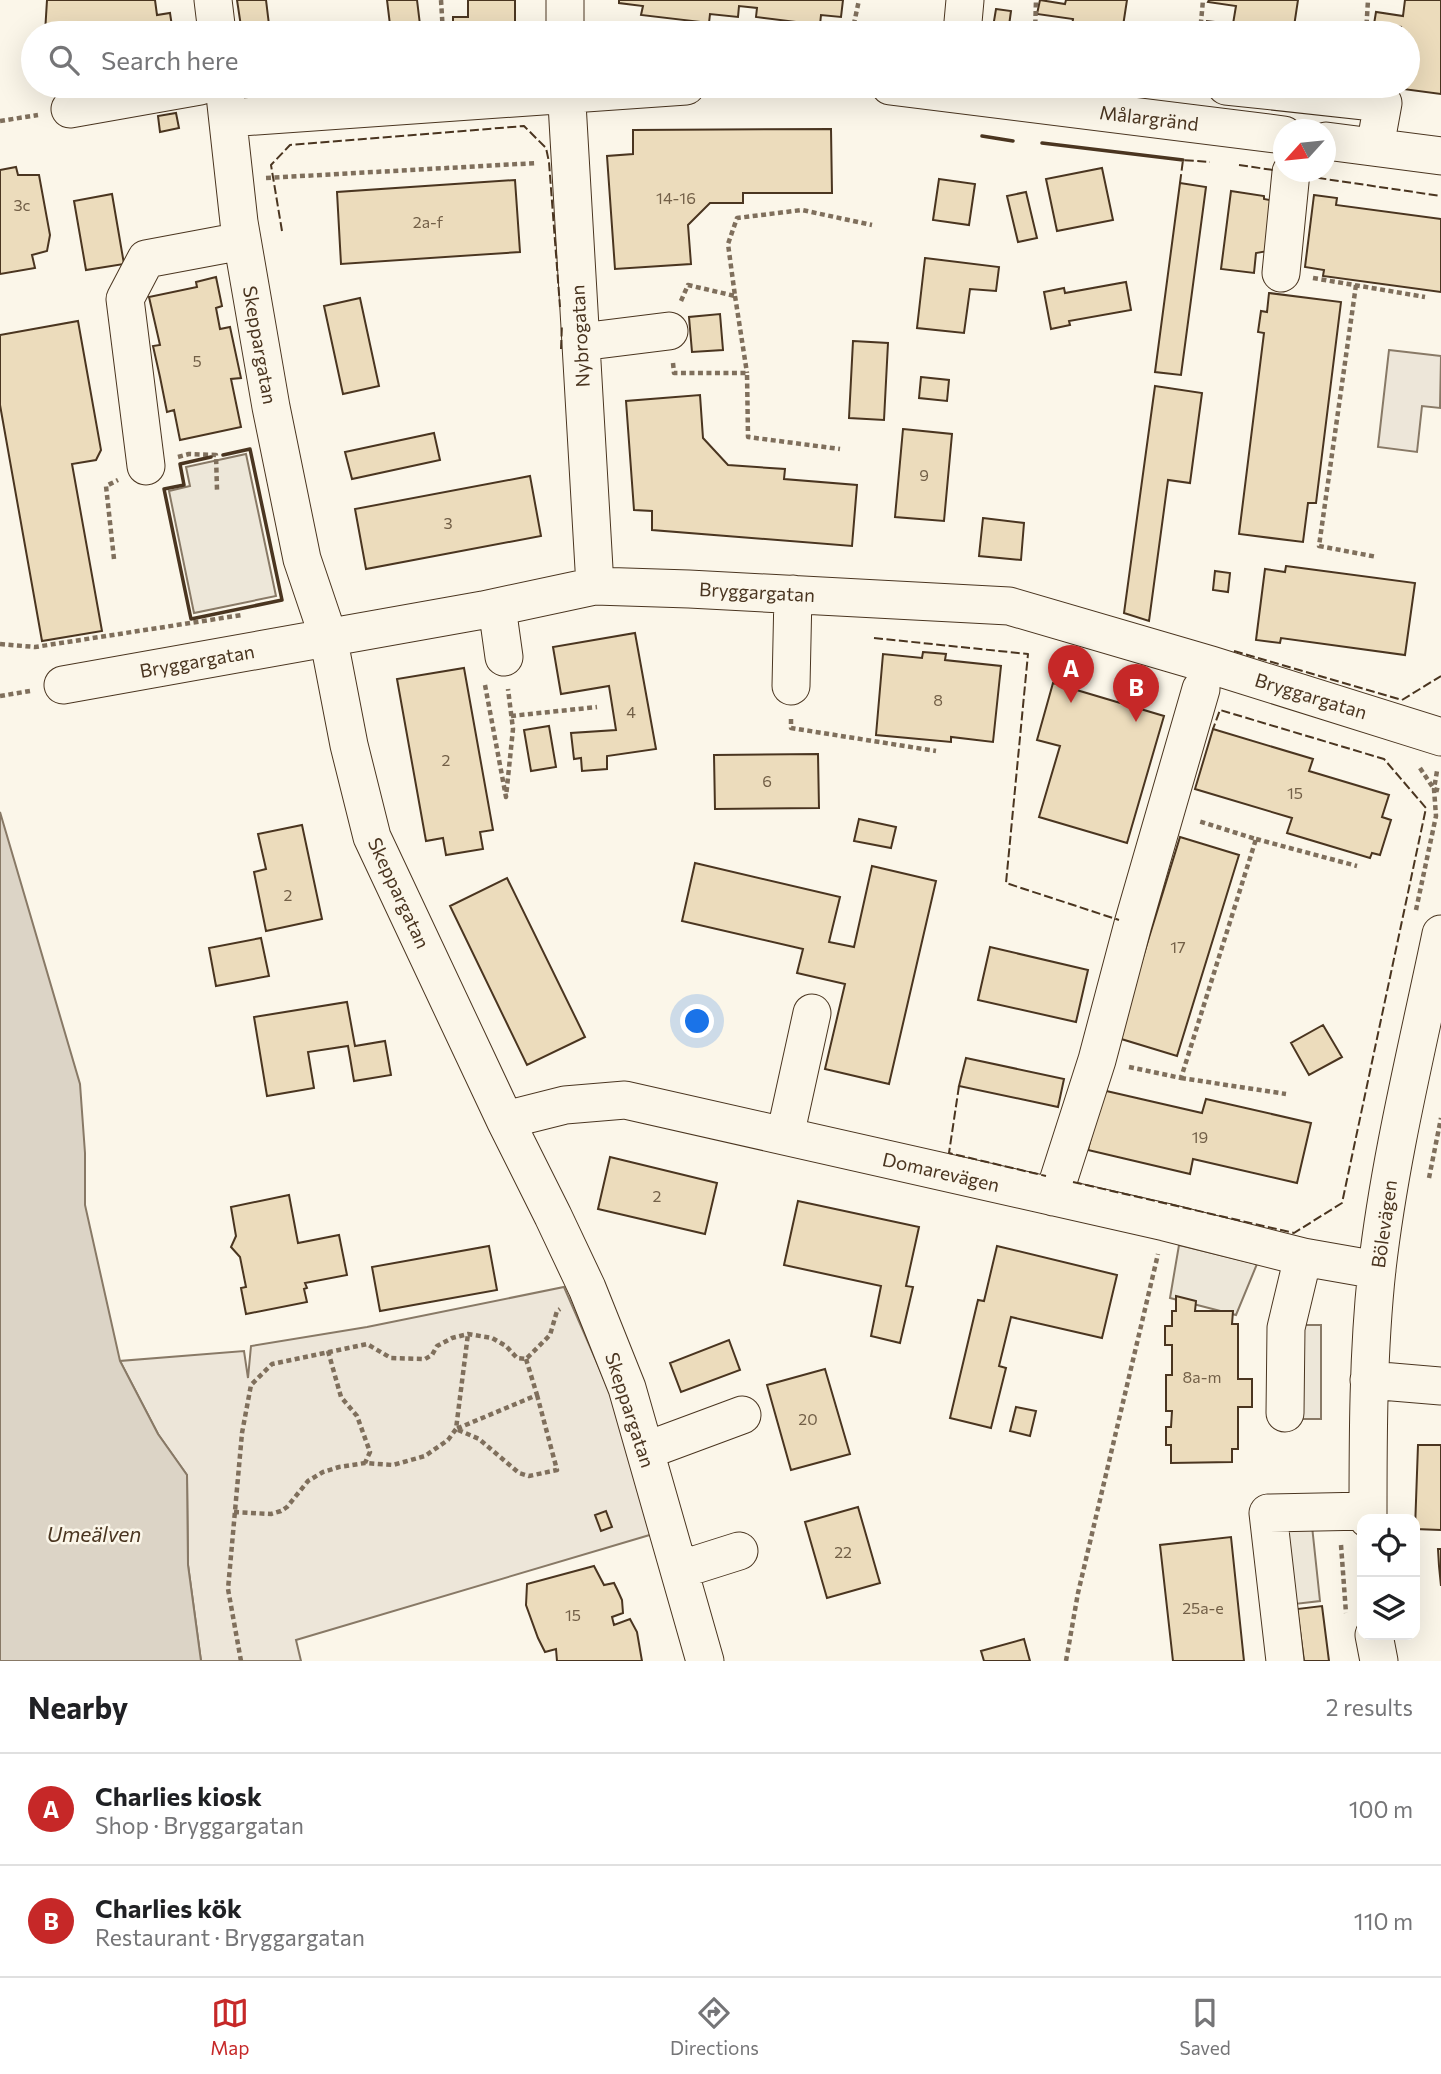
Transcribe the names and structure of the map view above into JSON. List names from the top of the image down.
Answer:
{
  "streets": {
    "street": [
      "Målargränd",
      "Nybrogatan",
      "Skeppargatan",
      "Bryggargatan",
      "Domarevägen",
      "Bölevägen"
    ]
  },
  "crossings": [
    ["Nybrogatan", "Bryggargatan"],
    ["Skeppargatan", "Bryggargatan"],
    ["Skeppargatan", "Domarevägen"],
    ["Domarevägen", "Bölevägen"]
  ],
  "water": ["Umeälven"],
  "house_numbers": [
    "14-16",
    "3c",
    "2a-f",
    "5",
    "9",
    "3",
    "8",
    "4",
    "2",
    "6",
    "15",
    "2",
    "17",
    "19",
    "2",
    "8a-m",
    "20",
    "22",
    "25a-e",
    "15"
  ],
  "north": "bottom left",
  "page": {
    "search": "Search here",
    "pins": ["A", "B"],
    "heading": ["Nearby", "2 results"],
    "list": [
      {
        "mark": "A",
        "name": "Charlies kiosk",
        "note": "Shop · Bryggargatan",
        "value": "100 m"
      },
      {
        "mark": "B",
        "name": "Charlies kök",
        "note": "Restaurant · Bryggargatan",
        "value": "110 m"
      }
    ],
    "nav": ["Map", "Directions", "Saved"]
  }
}
